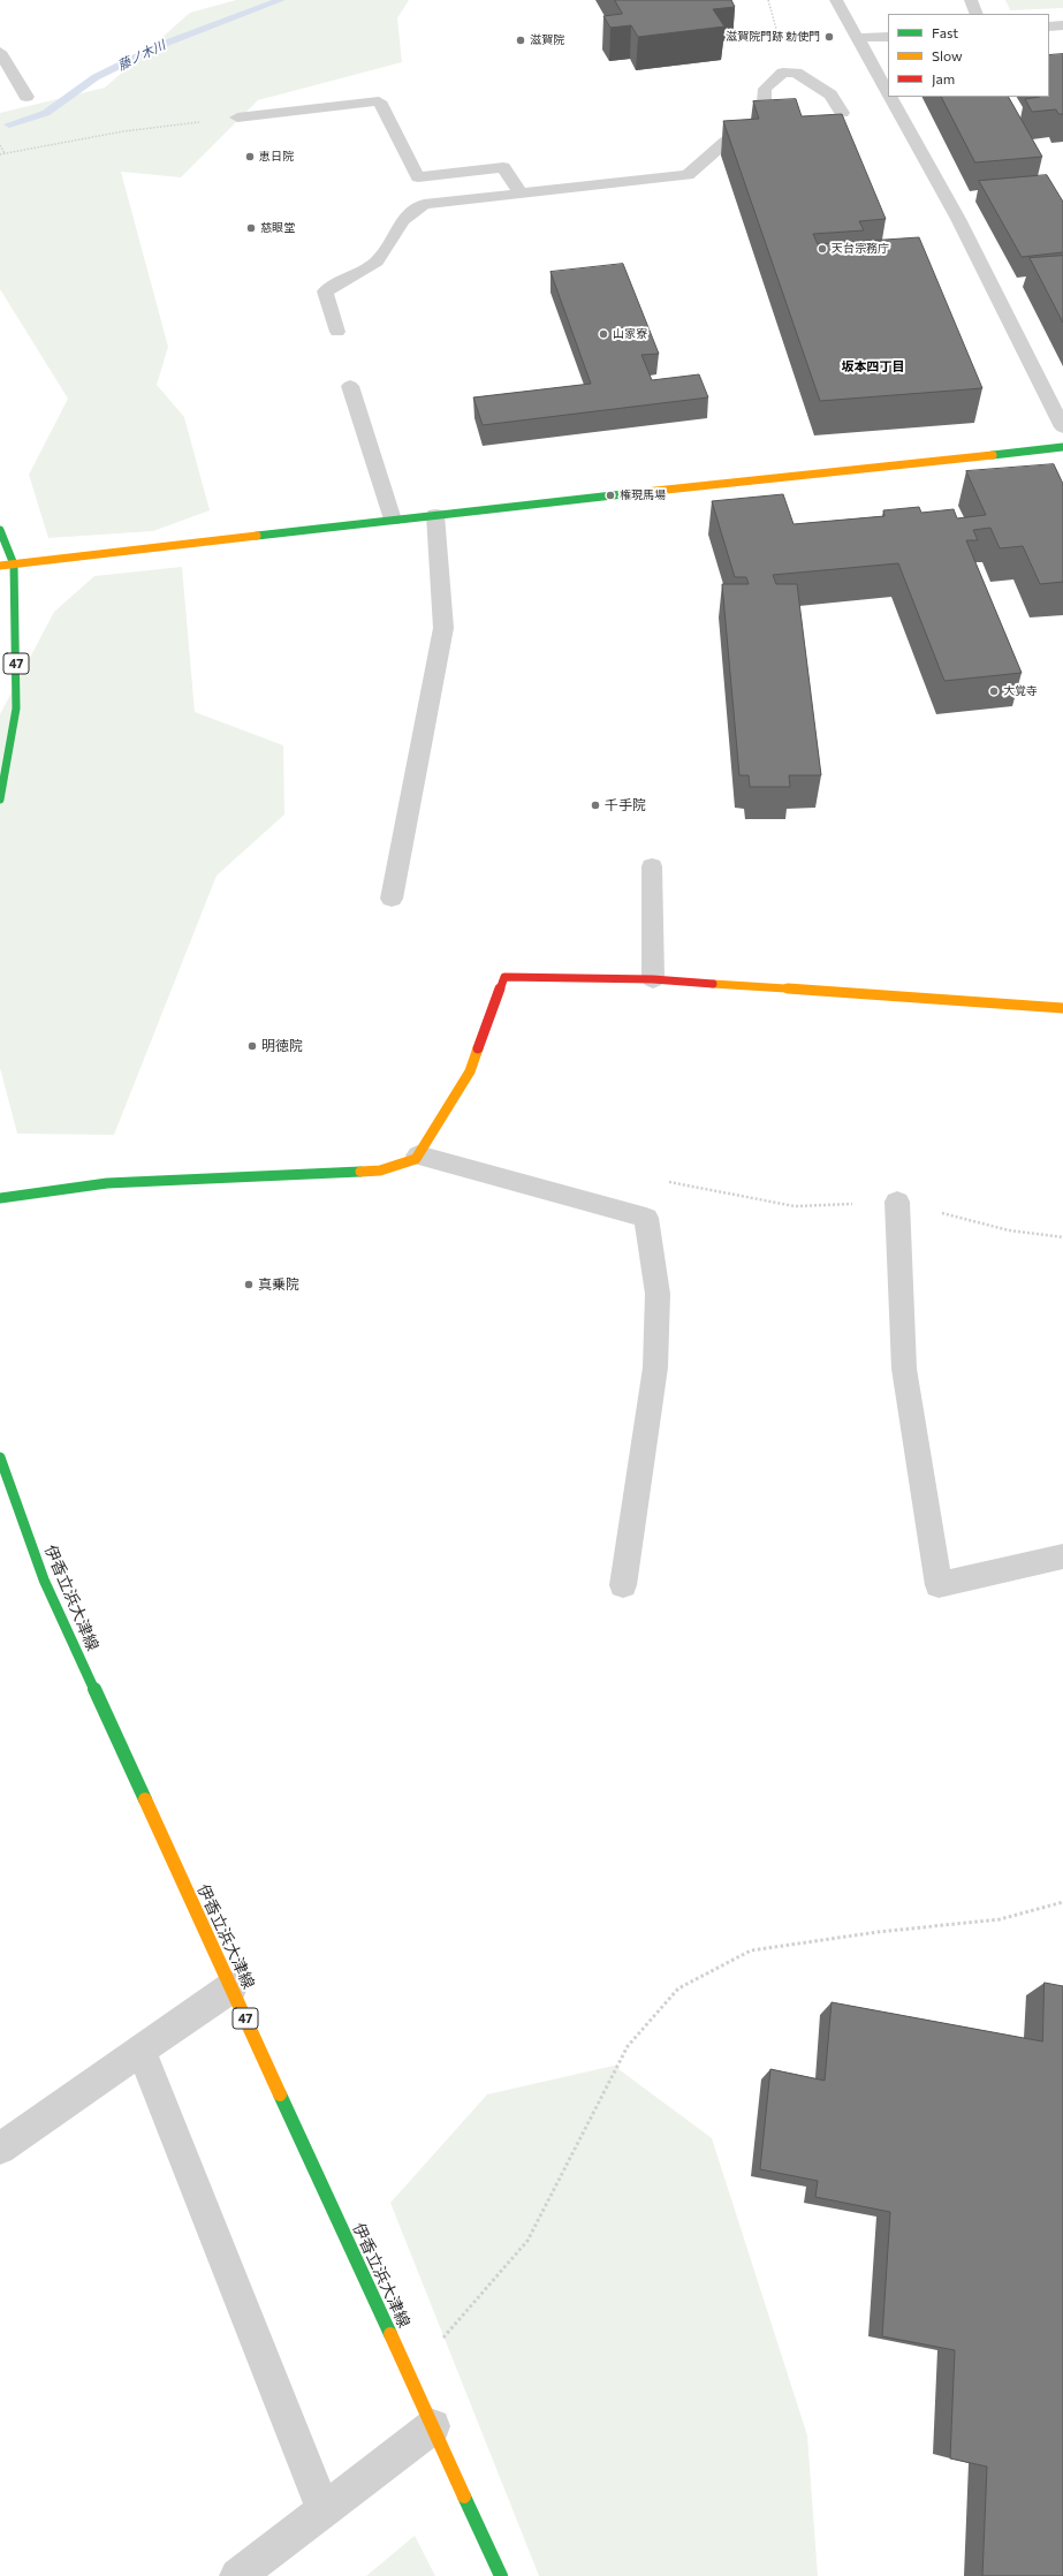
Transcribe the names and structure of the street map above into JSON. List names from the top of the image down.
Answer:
{
  "streets": {
    "street": ["47", "伊香立浜大津線"]
  },
  "districts": ["坂本四丁目"],
  "water": ["藤ノ木川"],
  "places": [
    "滋賀院門跡 勅使門",
    "滋賀院",
    "恵日院",
    "慈眼堂",
    "天台宗務庁",
    "山家寮",
    "権現馬場",
    "大覚寺",
    "千手院",
    "明徳院",
    "真乗院"
  ],
  "legend": ["Fast", "Slow", "Jam"]
}
